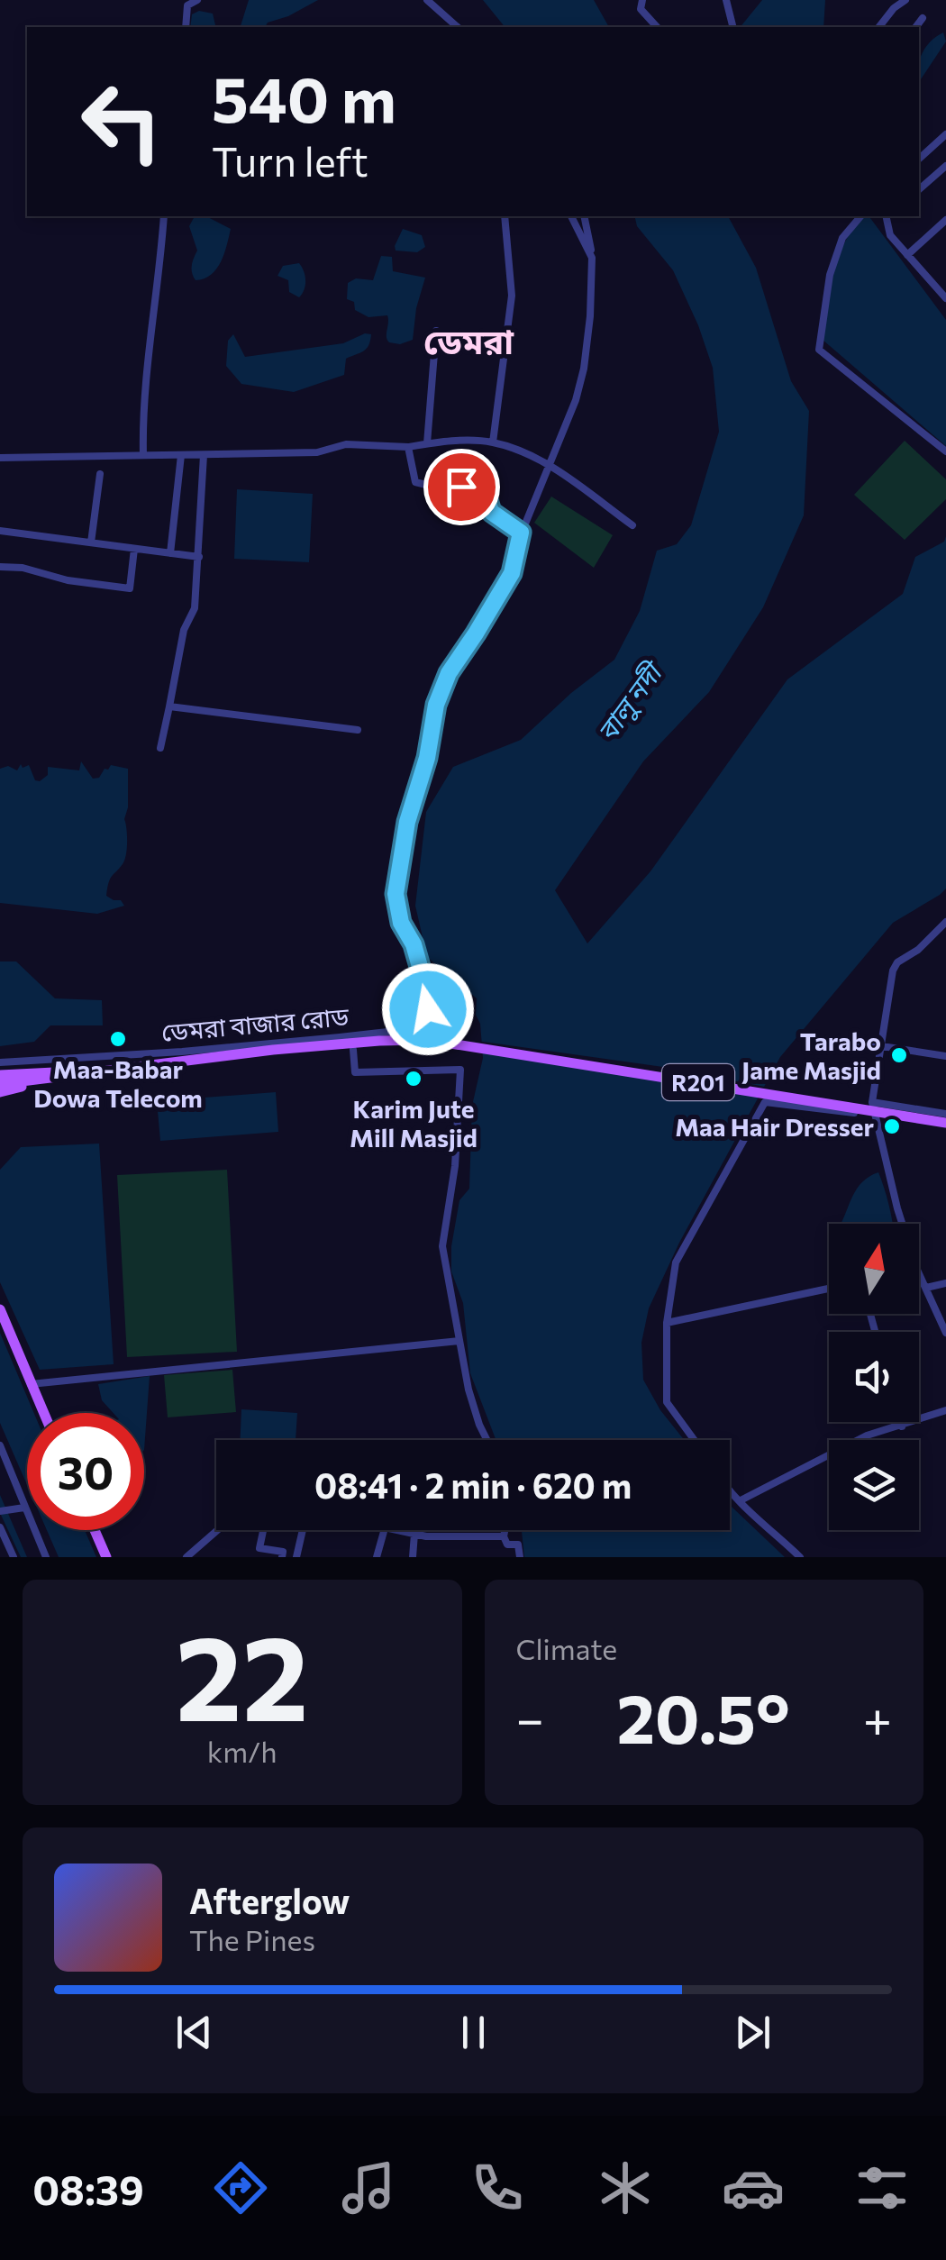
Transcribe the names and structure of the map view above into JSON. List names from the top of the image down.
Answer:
{
  "streets": {
    "main road": ["R201"],
    "street": ["ডেমরা বাজার রোড"]
  },
  "districts": ["ডেমরা"],
  "water": ["বালু নদী"],
  "places": [
    "Maa-Babar Dowa Telecom",
    "Tarabo Jame Masjid",
    "Karim Jute Mill Masjid",
    "Maa Hair Dresser"
  ],
  "north": "top",
  "page": {
    "turn": ["540 m", "Turn left"],
    "limit": "30",
    "trip": "08:41 · 2 min · 620 m",
    "tile": [
      ["22", "km/h"],
      "Climate"
    ],
    "heat": ["−", "20.5°", "+"],
    "song": ["Afterglow", "The Pines"],
    "tabs": "08:39"
  }
}
